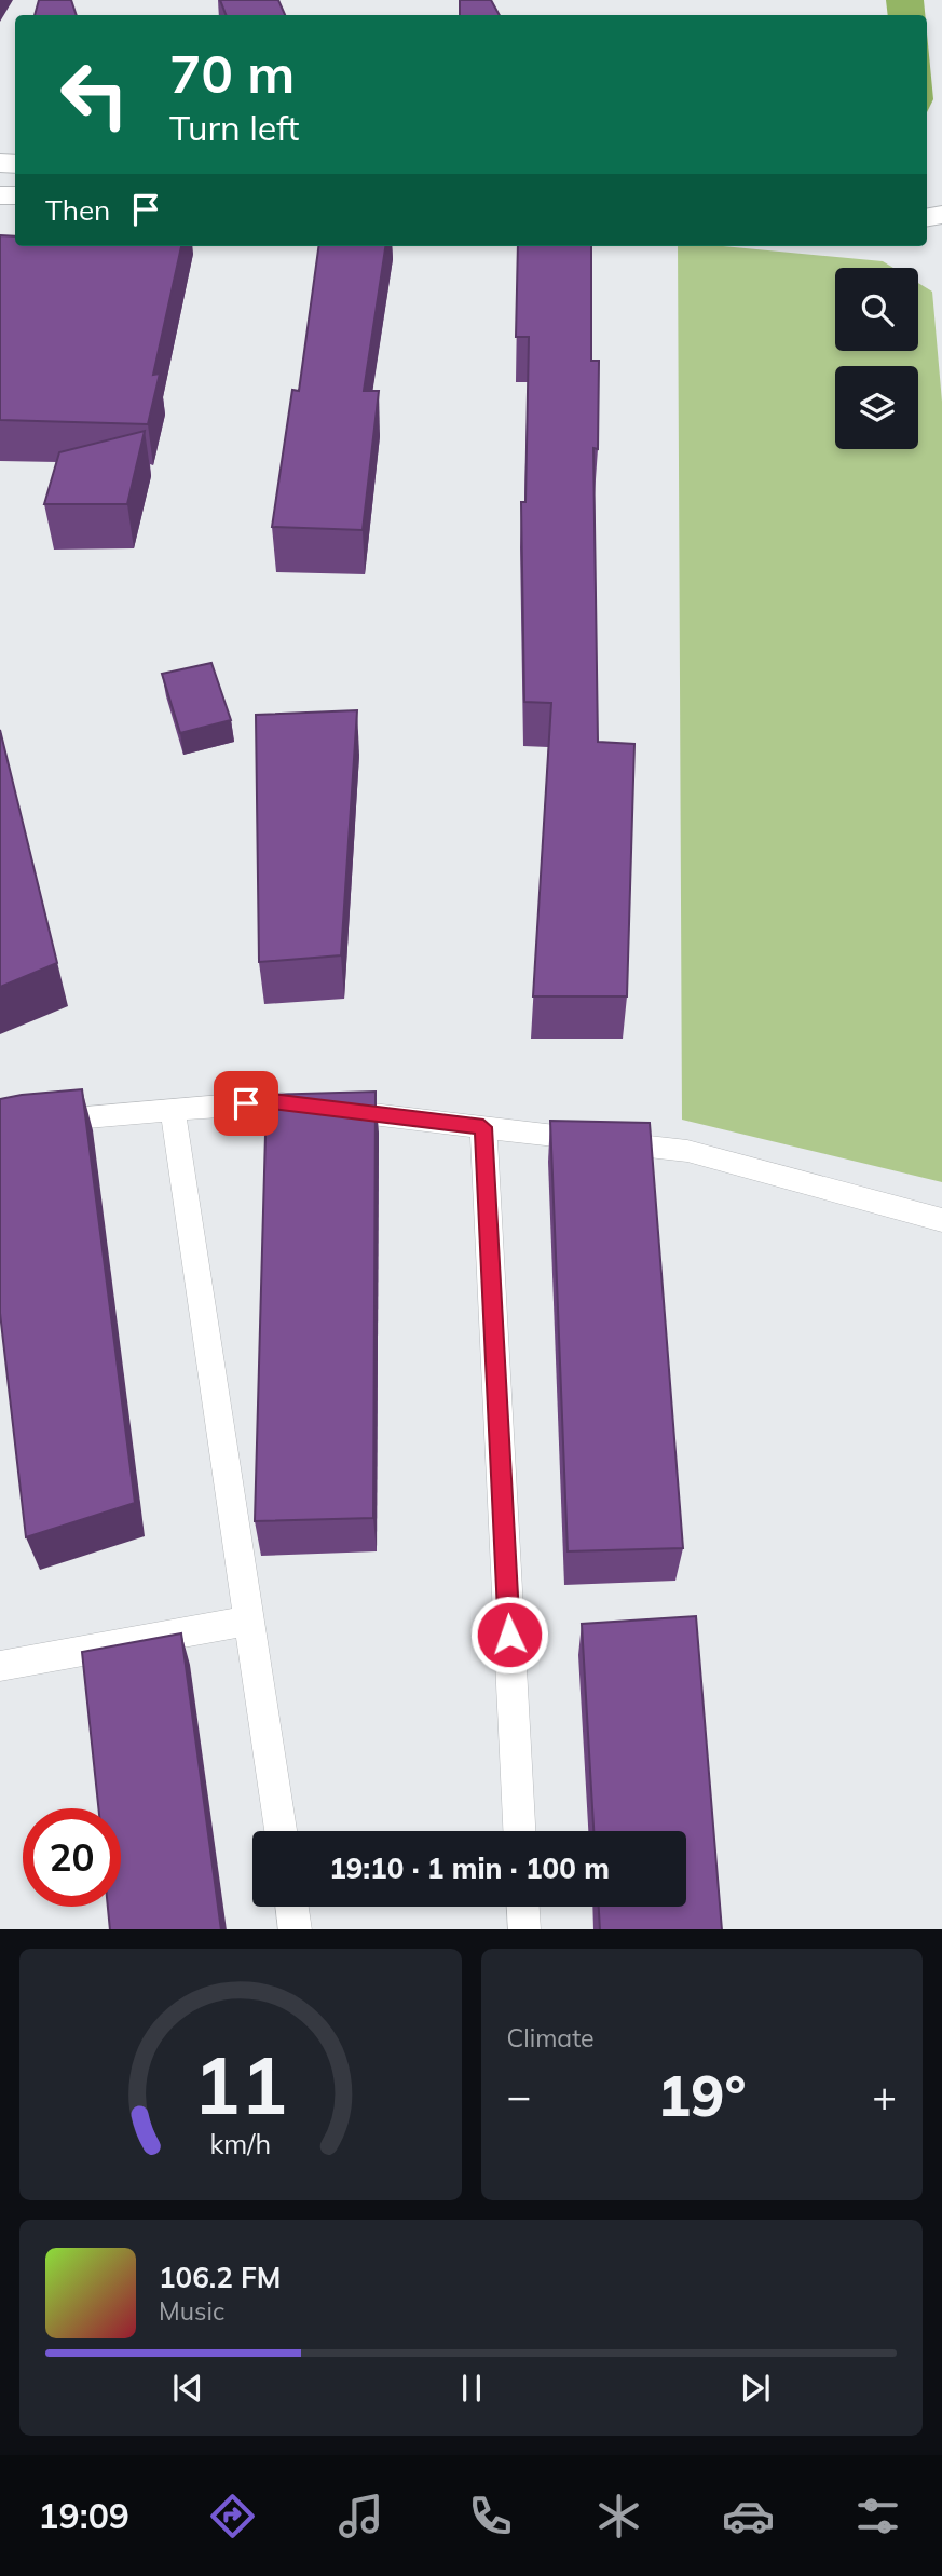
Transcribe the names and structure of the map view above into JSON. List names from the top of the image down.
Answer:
{
  "page": {
    "turn": ["70 m", "Turn left"],
    "then": "Then",
    "limit": "20",
    "trip": "19:10 · 1 min · 100 m",
    "tile": "Climate",
    "heat": ["−", "19°", "+"],
    "song": ["106.2 FM", "Music"],
    "tabs": "19:09",
    "gauge": ["11", "km/h"]
  }
}
